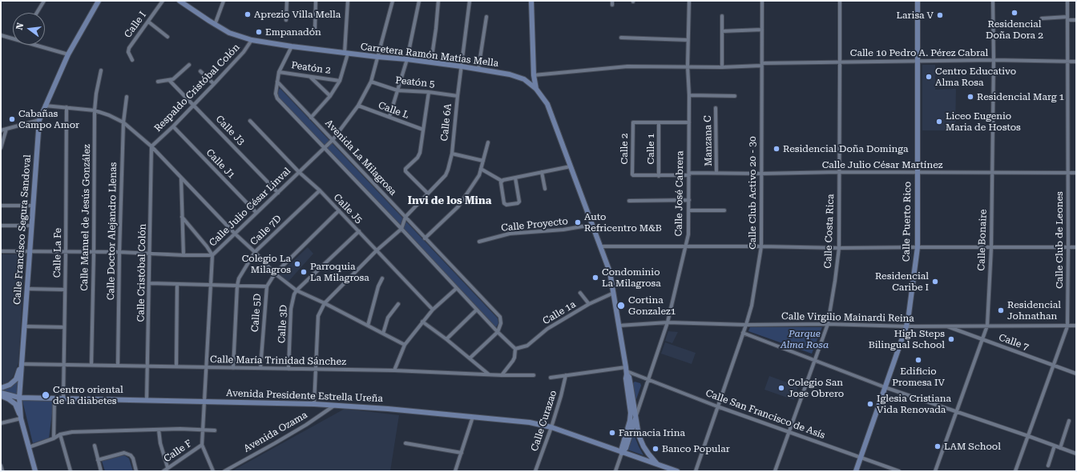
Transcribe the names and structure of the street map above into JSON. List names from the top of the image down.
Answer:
{
  "streets": {
    "main road": [
      "Carretera Ramón Matías Mella",
      "Calle José Cabrera",
      "Calle Puerto Rico",
      "Calle Francisco Segura Sandoval",
      "Avenida Presidente Estrella Ureña"
    ],
    "street": [
      "Calle I",
      "Calle 10 Pedro A. Pérez Cabral",
      "Peatón 2",
      "Peatón 5",
      "Respaldo Cristóbal Colón",
      "Calle L",
      "Calle 6A",
      "Calle J3",
      "Manzana C",
      "Calle 2",
      "Calle 1",
      "Avenida La Milagrosa",
      "Calle J1",
      "Calle Julio César Martínez",
      "Calle Club Activo 20 - 30",
      "Calle Julio César Linval",
      "Calle J5",
      "Calle Manuel de Jesús González",
      "Calle Proyecto",
      "Calle 7D",
      "Calle Doctor Alejandro Llenas",
      "Calle Costa Rica",
      "Calle Bonaire",
      "Calle Club de Leones",
      "Calle La Fe",
      "Calle Cristóbal Colón",
      "Calle 5D",
      "Calle 1a",
      "Calle Virgilio Mainardi Reina",
      "Calle 3D",
      "Calle 7",
      "Calle María Trinidad Sánchez",
      "Calle San Francisco de Asís",
      "Calle Curazao",
      "Avenida Ozama",
      "Calle F"
    ]
  },
  "crossings": [
    ["Calle 10 Pedro A. Pérez Cabral", "Calle Club Activo 20 - 30"],
    ["Calle 10 Pedro A. Pérez Cabral", "Calle José Cabrera"],
    ["Calle 10 Pedro A. Pérez Cabral", "Calle Puerto Rico"],
    ["Calle 10 Pedro A. Pérez Cabral", "Calle Costa Rica"],
    ["Calle 10 Pedro A. Pérez Cabral", "Calle Bonaire"],
    ["Calle 10 Pedro A. Pérez Cabral", "Calle Club de Leones"],
    ["Carretera Ramón Matías Mella", "Respaldo Cristóbal Colón"],
    ["Carretera Ramón Matías Mella", "Calle 6A"],
    ["Carretera Ramón Matías Mella", "Avenida La Milagrosa"],
    ["Carretera Ramón Matías Mella", "Calle José Cabrera"],
    ["Carretera Ramón Matías Mella", "Calle Julio César Linval"],
    ["Carretera Ramón Matías Mella", "Calle Proyecto"],
    ["Carretera Ramón Matías Mella", "Calle 1a"],
    ["Carretera Ramón Matías Mella", "Calle Virgilio Mainardi Reina"],
    ["Carretera Ramón Matías Mella", "Avenida Presidente Estrella Ureña"],
    ["Carretera Ramón Matías Mella", "Calle San Francisco de Asís"],
    ["Peatón 2", "Avenida La Milagrosa"],
    ["Peatón 5", "Calle 6A"],
    ["Peatón 5", "Calle Julio César Linval"],
    ["Respaldo Cristóbal Colón", "Calle J3"],
    ["Respaldo Cristóbal Colón", "Calle J1"],
    ["Respaldo Cristóbal Colón", "Calle Cristóbal Colón"],
    ["Calle L", "Calle Julio César Linval"],
    ["Calle 6A", "Avenida La Milagrosa"],
    ["Calle J3", "Calle Julio César Linval"],
    ["Manzana C", "Calle Julio César Martínez"],
    ["Calle 2", "Calle 1"],
    ["Calle 2", "Calle Julio César Martínez"],
    ["Calle 1", "Calle Julio César Martínez"],
    ["Avenida La Milagrosa", "Calle Julio César Linval"],
    ["Avenida La Milagrosa", "Calle 1a"],
    ["Calle J1", "Calle Julio César Linval"],
    ["Calle Julio César Martínez", "Calle Club Activo 20 - 30"],
    ["Calle Julio César Martínez", "Calle José Cabrera"],
    ["Calle Julio César Martínez", "Calle Puerto Rico"],
    ["Calle Julio César Martínez", "Calle Costa Rica"],
    ["Calle Julio César Martínez", "Calle Bonaire"],
    ["Calle Julio César Martínez", "Calle Club de Leones"],
    ["Calle Club Activo 20 - 30", "Calle Virgilio Mainardi Reina"],
    ["Calle Club Activo 20 - 30", "Calle San Francisco de Asís"],
    ["Calle José Cabrera", "Calle Virgilio Mainardi Reina"],
    ["Calle José Cabrera", "Avenida Presidente Estrella Ureña"],
    ["Calle José Cabrera", "Calle San Francisco de Asís"],
    ["Calle Julio César Linval", "Calle J5"],
    ["Calle Julio César Linval", "Calle María Trinidad Sánchez"],
    ["Calle Julio César Linval", "Avenida Presidente Estrella Ureña"],
    ["Calle Julio César Linval", "Calle F"],
    ["Calle J5", "Calle 7D"],
    ["Calle J5", "Calle 5D"],
    ["Calle J5", "Calle 3D"],
    ["Calle Manuel de Jesús González", "Calle María Trinidad Sánchez"],
    ["Calle Puerto Rico", "Calle Virgilio Mainardi Reina"],
    ["Calle Puerto Rico", "Calle San Francisco de Asís"],
    ["Calle Francisco Segura Sandoval", "Calle María Trinidad Sánchez"],
    ["Calle Francisco Segura Sandoval", "Avenida Presidente Estrella Ureña"],
    ["Calle 7D", "Calle María Trinidad Sánchez"],
    ["Calle Doctor Alejandro Llenas", "Calle María Trinidad Sánchez"],
    ["Calle Costa Rica", "Calle Virgilio Mainardi Reina"],
    ["Calle Costa Rica", "Calle San Francisco de Asís"],
    ["Calle Bonaire", "Calle Virgilio Mainardi Reina"],
    ["Calle Bonaire", "Calle 7"],
    ["Calle Club de Leones", "Calle Virgilio Mainardi Reina"],
    ["Calle Club de Leones", "Calle 7"],
    ["Calle La Fe", "Calle María Trinidad Sánchez"],
    ["Calle La Fe", "Avenida Presidente Estrella Ureña"],
    ["Calle Cristóbal Colón", "Calle María Trinidad Sánchez"],
    ["Calle Cristóbal Colón", "Avenida Presidente Estrella Ureña"],
    ["Calle 5D", "Calle María Trinidad Sánchez"],
    ["Calle Virgilio Mainardi Reina", "Calle 7"],
    ["Calle 3D", "Calle María Trinidad Sánchez"],
    ["Avenida Presidente Estrella Ureña", "Calle Curazao"],
    ["Avenida Presidente Estrella Ureña", "Avenida Ozama"]
  ],
  "districts": ["Invi de los Mina"],
  "parks": ["Parque Alma Rosa"],
  "places": [
    "Residencial Doña Dora 2",
    "Aprezio Villa Mella",
    "Larisa V",
    "Empanadón",
    "Centro Educativo Alma Rosa",
    "Residencial Marg 1",
    "Cabañas Campo Amor",
    "Liceo Eugenio Maria de Hostos",
    "Residencial Doña Dominga",
    "Auto Refricentro M&B",
    "Colegio La Milagros",
    "Parroquia La Milagrosa",
    "Condominio La Milagrosa",
    "Residencial Caribe I",
    "Cortina Gonzalez1",
    "Residencial Johnathan",
    "High Steps Bilingual School",
    "Edificio Promesa IV",
    "Colegio San Jose Obrero",
    "Centro oriental de la diabetes",
    "Iglesia Cristiana Vida Renovada",
    "Farmacia Irina",
    "LAM School",
    "Banco Popular"
  ],
  "north": "left"
}
